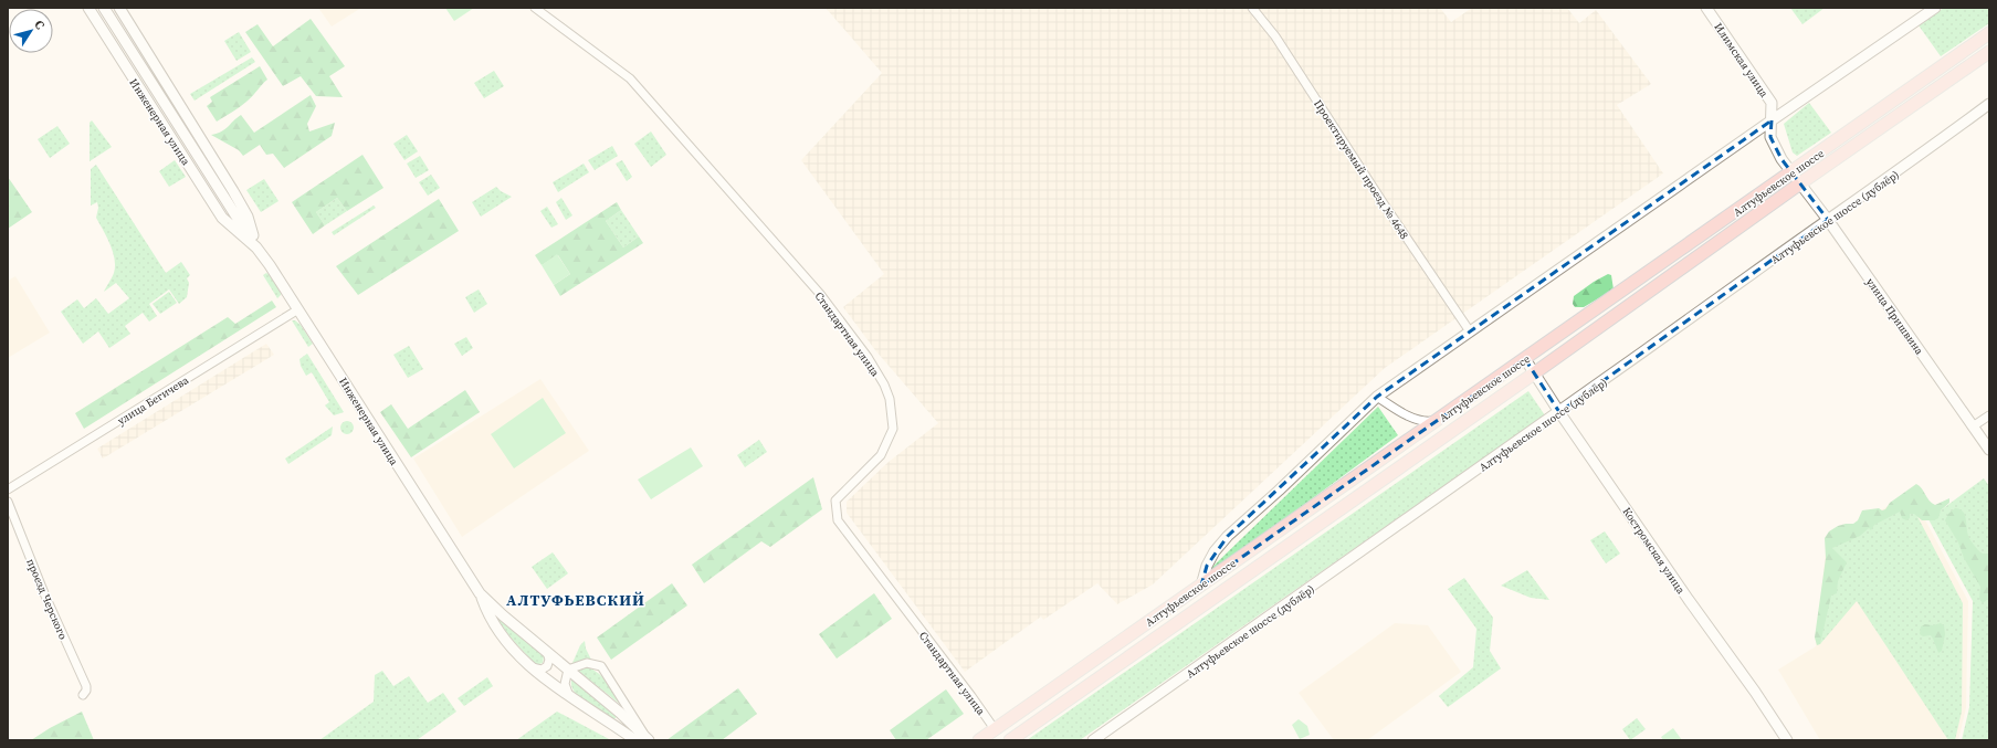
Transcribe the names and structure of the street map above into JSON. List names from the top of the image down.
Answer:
{
  "streets": {
    "main road": ["Алтуфьевское шоссе"],
    "street": [
      "Илимская улица",
      "Инженерная улица",
      "Проектируемый проезд № 4648",
      "Алтуфьевское шоссе (дублёр)",
      "улица Пришвина",
      "Стандартная улица",
      "улица Бегичева",
      "Костромская улица",
      "проезд Черского"
    ]
  },
  "crossings": [
    ["Илимская улица", "Алтуфьевское шоссе"],
    ["Илимская улица", "улица Пришвина"],
    ["Инженерная улица", "улица Бегичева"],
    ["Алтуфьевское шоссе", "улица Пришвина"],
    ["Алтуфьевское шоссе", "Стандартная улица"],
    ["Алтуфьевское шоссе", "Костромская улица"],
    ["Алтуфьевское шоссе (дублёр)", "улица Пришвина"],
    ["Алтуфьевское шоссе (дублёр)", "Костромская улица"]
  ],
  "districts": ["АЛТУФЬЕВСКИЙ"],
  "north": "top right"
}
